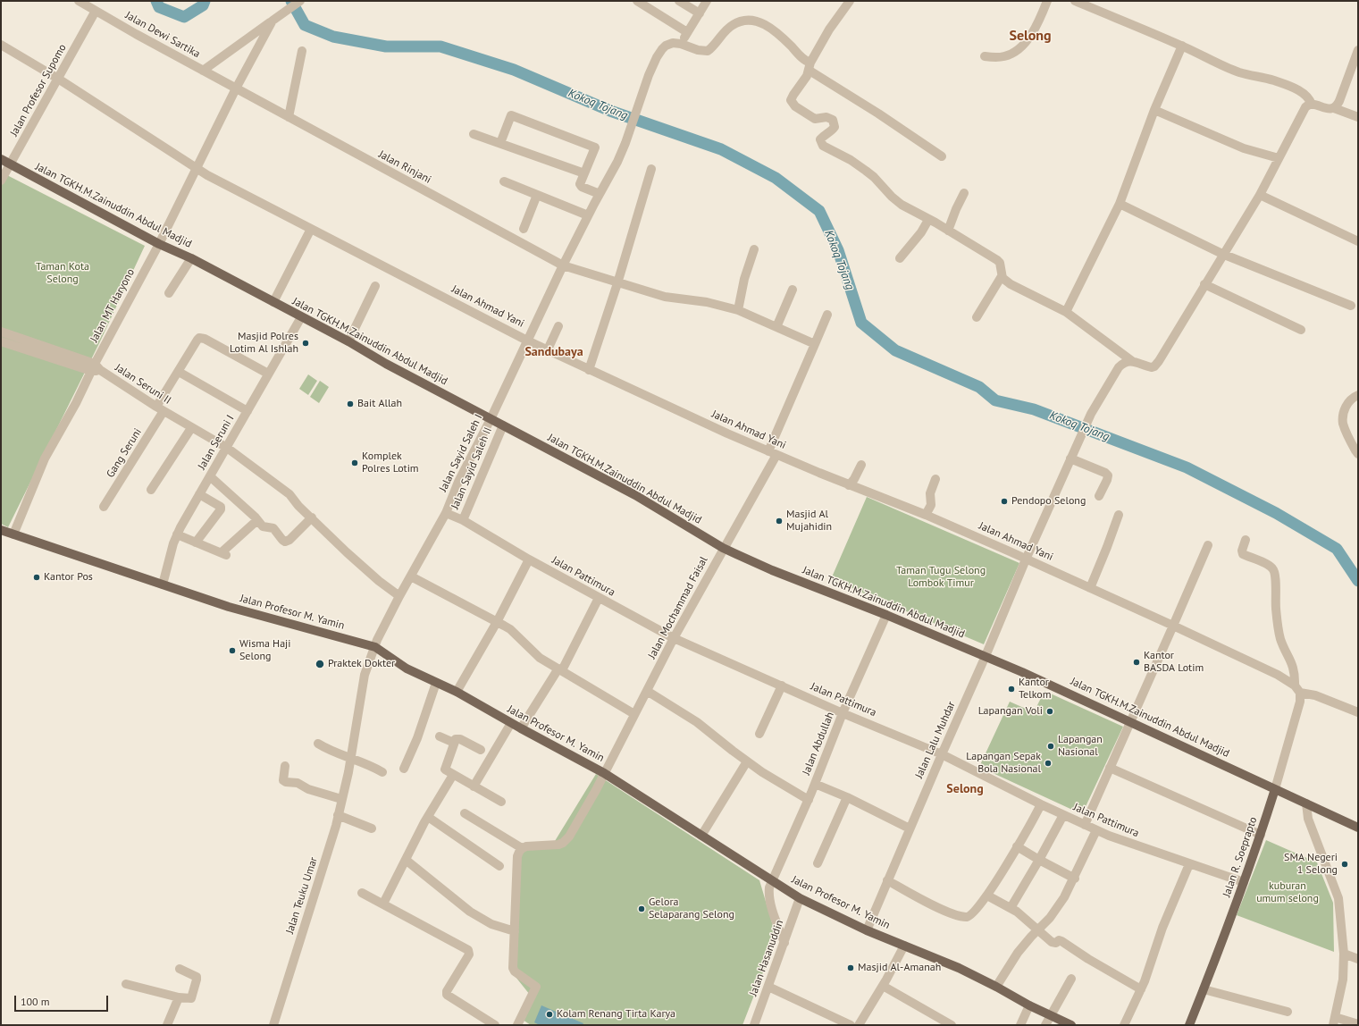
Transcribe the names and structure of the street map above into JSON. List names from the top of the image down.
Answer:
{
  "streets": {
    "main road": ["Jalan TGKH.M.Zainuddin Abdul Madjid", "Jalan Profesor M. Yamin", "Jalan R. Soeprapto"],
    "street": [
      "Jalan Dewi Sartika",
      "Jalan Profesor Supomo",
      "Jalan Rinjani",
      "Jalan MT Haryono",
      "Jalan Ahmad Yani",
      "Jalan Seruni II",
      "Jalan Seruni I",
      "Gang Seruni",
      "Jalan Sayid Saleh I",
      "Jalan Sayid Saleh II",
      "Jalan Pattimura",
      "Jalan Mochammad Faisal",
      "Jalan Lalu Muhdar",
      "Jalan Abdullah",
      "Jalan Teuku Umar",
      "Jalan Hasanuddin"
    ]
  },
  "crossings": [
    ["Jalan Dewi Sartika", "Jalan Profesor Supomo"],
    ["Jalan Dewi Sartika", "Jalan Rinjani"],
    ["Jalan Dewi Sartika", "Jalan MT Haryono"],
    ["Jalan Profesor Supomo", "Jalan TGKH.M.Zainuddin Abdul Madjid"],
    ["Jalan Profesor Supomo", "Jalan Ahmad Yani"],
    ["Jalan Rinjani", "Jalan MT Haryono"],
    ["Jalan Rinjani", "Jalan Sayid Saleh I"],
    ["Jalan Rinjani", "Jalan Mochammad Faisal"],
    ["Jalan TGKH.M.Zainuddin Abdul Madjid", "Jalan MT Haryono"],
    ["Jalan TGKH.M.Zainuddin Abdul Madjid", "Jalan Seruni I"],
    ["Jalan TGKH.M.Zainuddin Abdul Madjid", "Jalan Sayid Saleh I"],
    ["Jalan TGKH.M.Zainuddin Abdul Madjid", "Jalan Sayid Saleh II"],
    ["Jalan TGKH.M.Zainuddin Abdul Madjid", "Jalan Mochammad Faisal"],
    ["Jalan TGKH.M.Zainuddin Abdul Madjid", "Jalan Lalu Muhdar"],
    ["Jalan TGKH.M.Zainuddin Abdul Madjid", "Jalan Abdullah"],
    ["Jalan TGKH.M.Zainuddin Abdul Madjid", "Jalan R. Soeprapto"],
    ["Jalan MT Haryono", "Jalan Ahmad Yani"],
    ["Jalan MT Haryono", "Jalan Seruni II"],
    ["Jalan MT Haryono", "Jalan Profesor M. Yamin"],
    ["Jalan Ahmad Yani", "Jalan Sayid Saleh I"],
    ["Jalan Ahmad Yani", "Jalan Mochammad Faisal"],
    ["Jalan Ahmad Yani", "Jalan Lalu Muhdar"],
    ["Jalan Ahmad Yani", "Jalan R. Soeprapto"],
    ["Jalan Seruni II", "Jalan Seruni I"],
    ["Jalan Seruni II", "Gang Seruni"],
    ["Jalan Seruni II", "Jalan Sayid Saleh I"],
    ["Jalan Seruni I", "Gang Seruni"],
    ["Jalan Seruni I", "Jalan Profesor M. Yamin"],
    ["Jalan Sayid Saleh I", "Jalan Pattimura"],
    ["Jalan Sayid Saleh I", "Jalan Profesor M. Yamin"],
    ["Jalan Sayid Saleh I", "Jalan Teuku Umar"],
    ["Jalan Sayid Saleh II", "Jalan Pattimura"],
    ["Jalan Pattimura", "Jalan Mochammad Faisal"],
    ["Jalan Pattimura", "Jalan Lalu Muhdar"],
    ["Jalan Pattimura", "Jalan Abdullah"],
    ["Jalan Pattimura", "Jalan R. Soeprapto"],
    ["Jalan Mochammad Faisal", "Jalan Profesor M. Yamin"],
    ["Jalan Profesor M. Yamin", "Jalan Lalu Muhdar"],
    ["Jalan Profesor M. Yamin", "Jalan Abdullah"],
    ["Jalan Profesor M. Yamin", "Jalan Hasanuddin"],
    ["Jalan Abdullah", "Jalan Hasanuddin"]
  ],
  "districts": ["Selong", "Sandubaya", "Selong"],
  "water": ["Kokoq Tojang"],
  "parks": ["Taman Kota Selong", "Taman Tugu Selong Lombok Timur", "kuburan umum selong"],
  "places": [
    "Masjid Polres Lotim Al Ishlah",
    "Bait Allah",
    "Komplek Polres Lotim",
    "Pendopo Selong",
    "Masjid Al Mujahidin",
    "Kantor Pos",
    "Wisma Haji Selong",
    "Kantor BASDA Lotim",
    "Praktek Dokter",
    "Kantor Telkom",
    "Lapangan Voli",
    "Lapangan Nasional",
    "Lapangan Sepak Bola Nasional",
    "SMA Negeri 1 Selong",
    "Gelora Selaparang Selong",
    "Masjid Al-Amanah",
    "Kolam Renang Tirta Karya"
  ],
  "scale_bar": "100 m"
}
